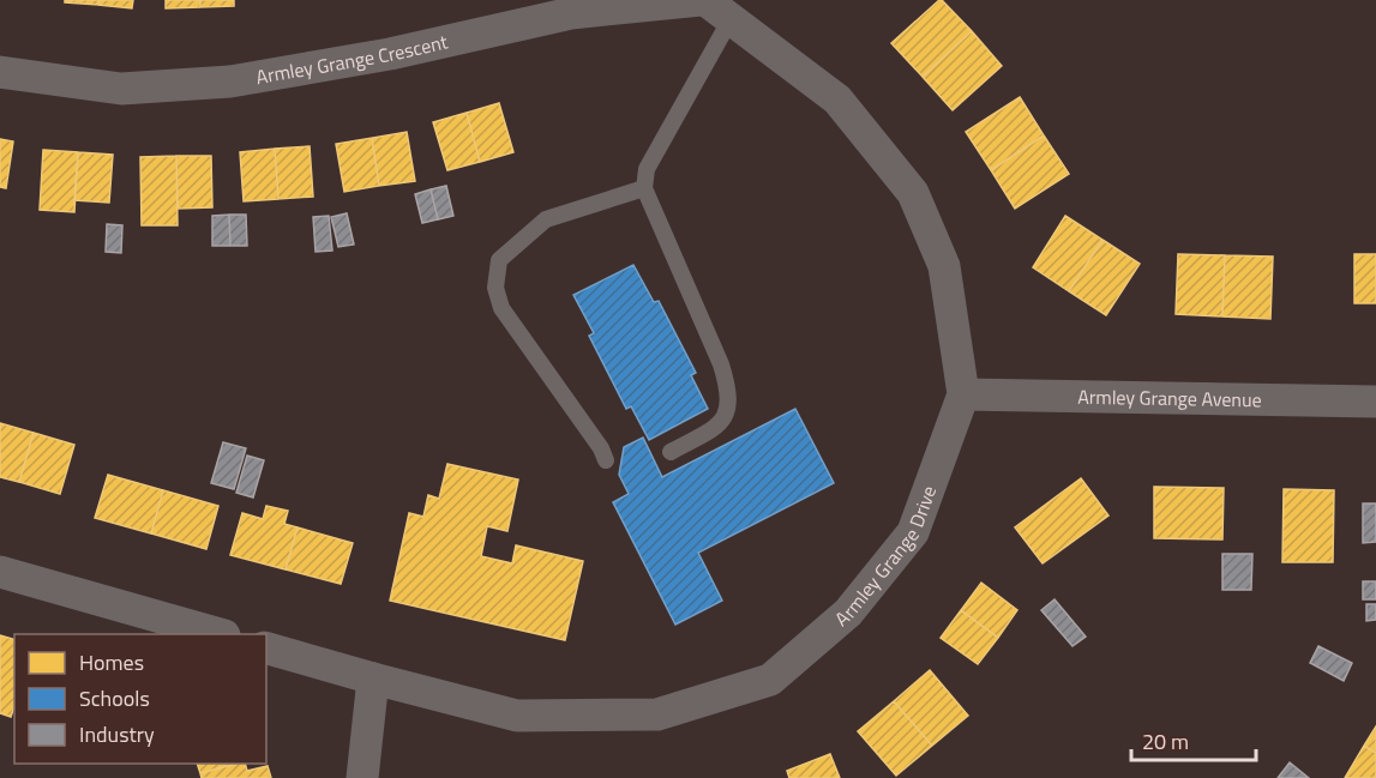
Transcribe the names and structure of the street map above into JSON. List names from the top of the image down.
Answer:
{
  "streets": {
    "street": ["Armley Grange Crescent", "Armley Grange Avenue", "Armley Grange Drive"]
  },
  "crossings": [
    ["Armley Grange Crescent", "Armley Grange Drive"],
    ["Armley Grange Avenue", "Armley Grange Drive"]
  ],
  "legend": ["Homes", "Schools", "Industry"],
  "scale_bar": "20 m"
}
